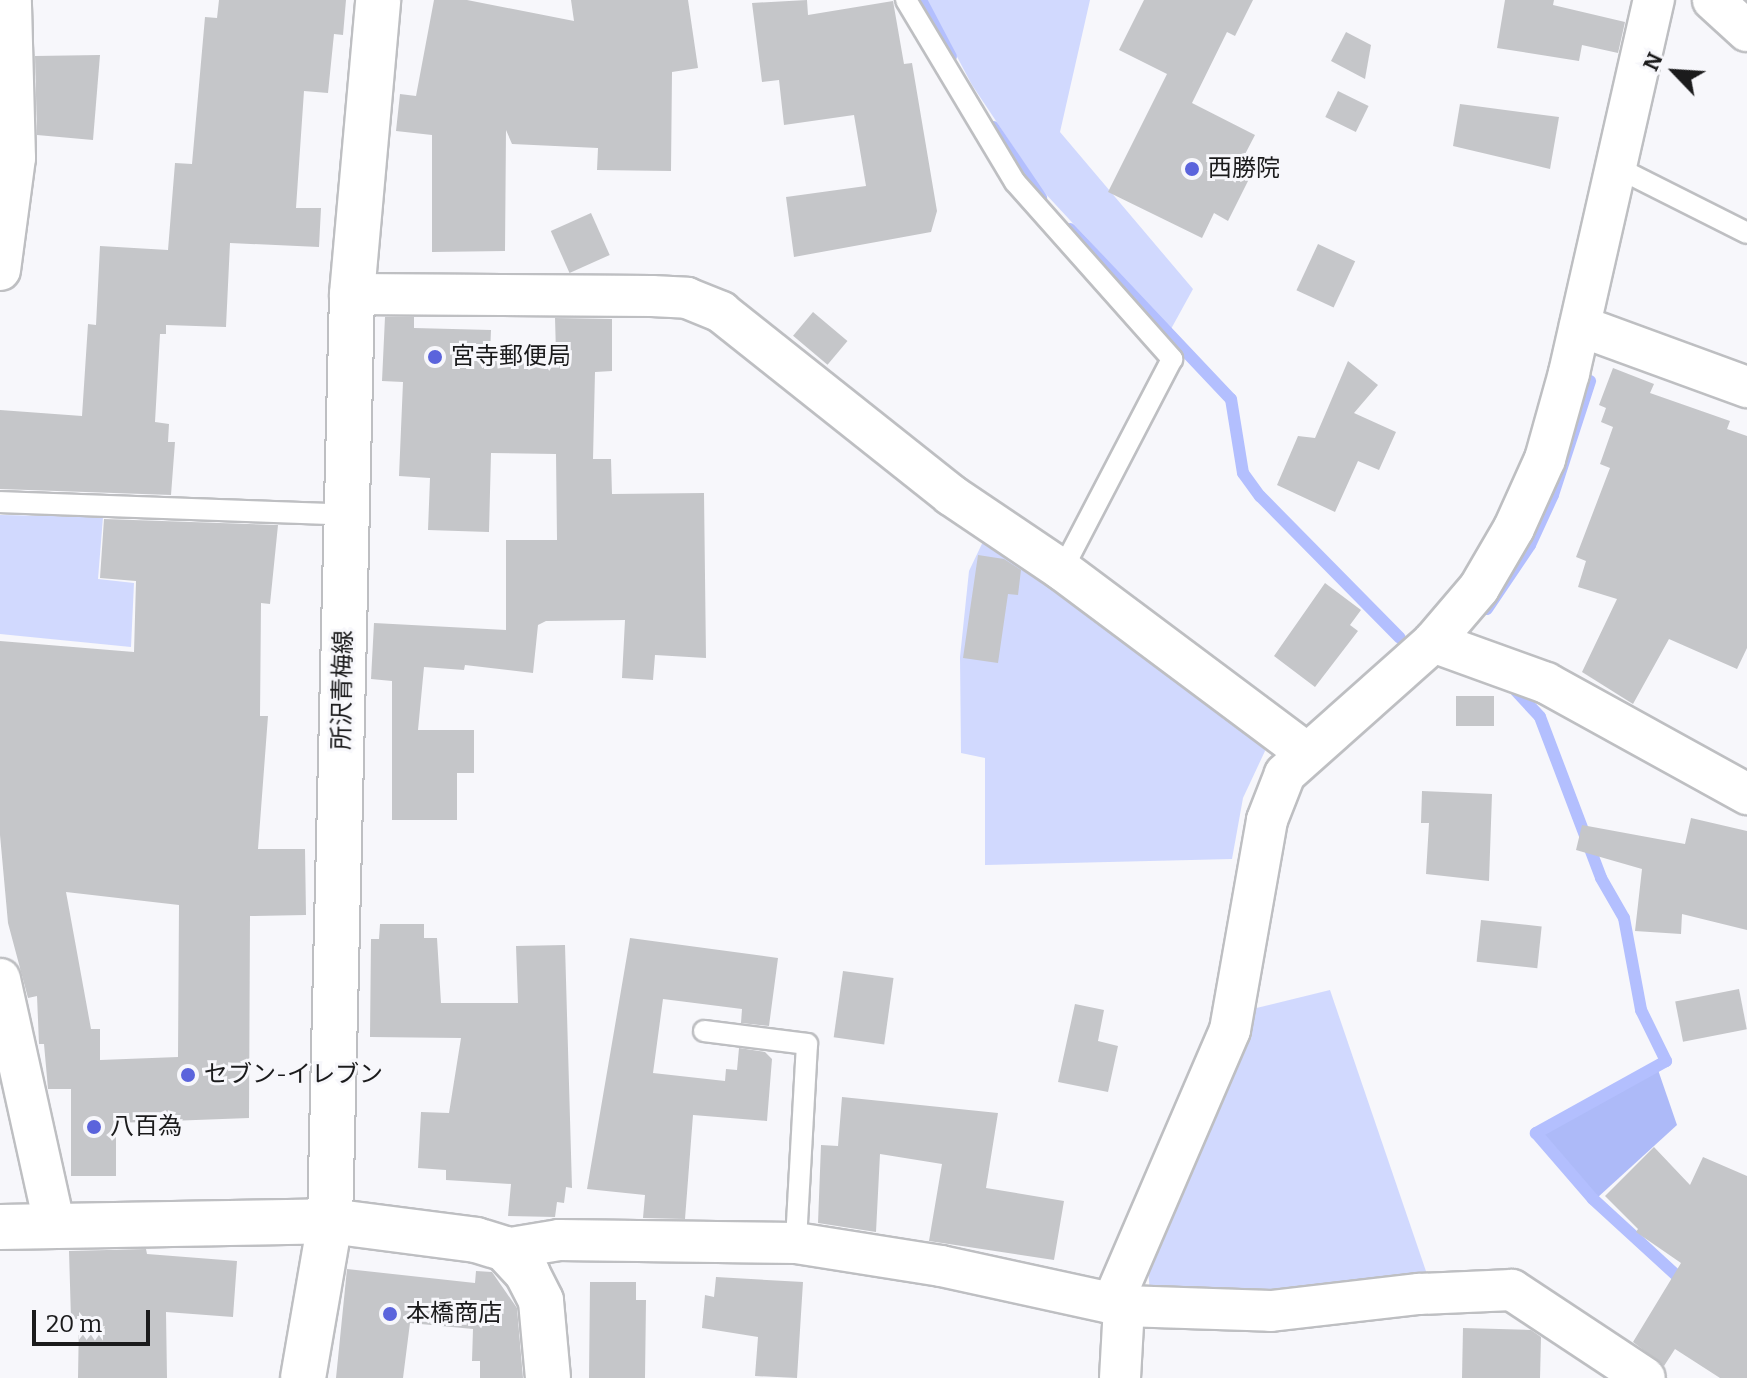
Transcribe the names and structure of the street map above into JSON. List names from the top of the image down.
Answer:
{
  "streets": {
    "main road": ["所沢青梅線"]
  },
  "places": [
    "西勝院",
    "宮寺郵便局",
    "セブン-イレブン",
    "八百為",
    "本橋商店"
  ],
  "scale_bar": "20 m",
  "north": "top left"
}
